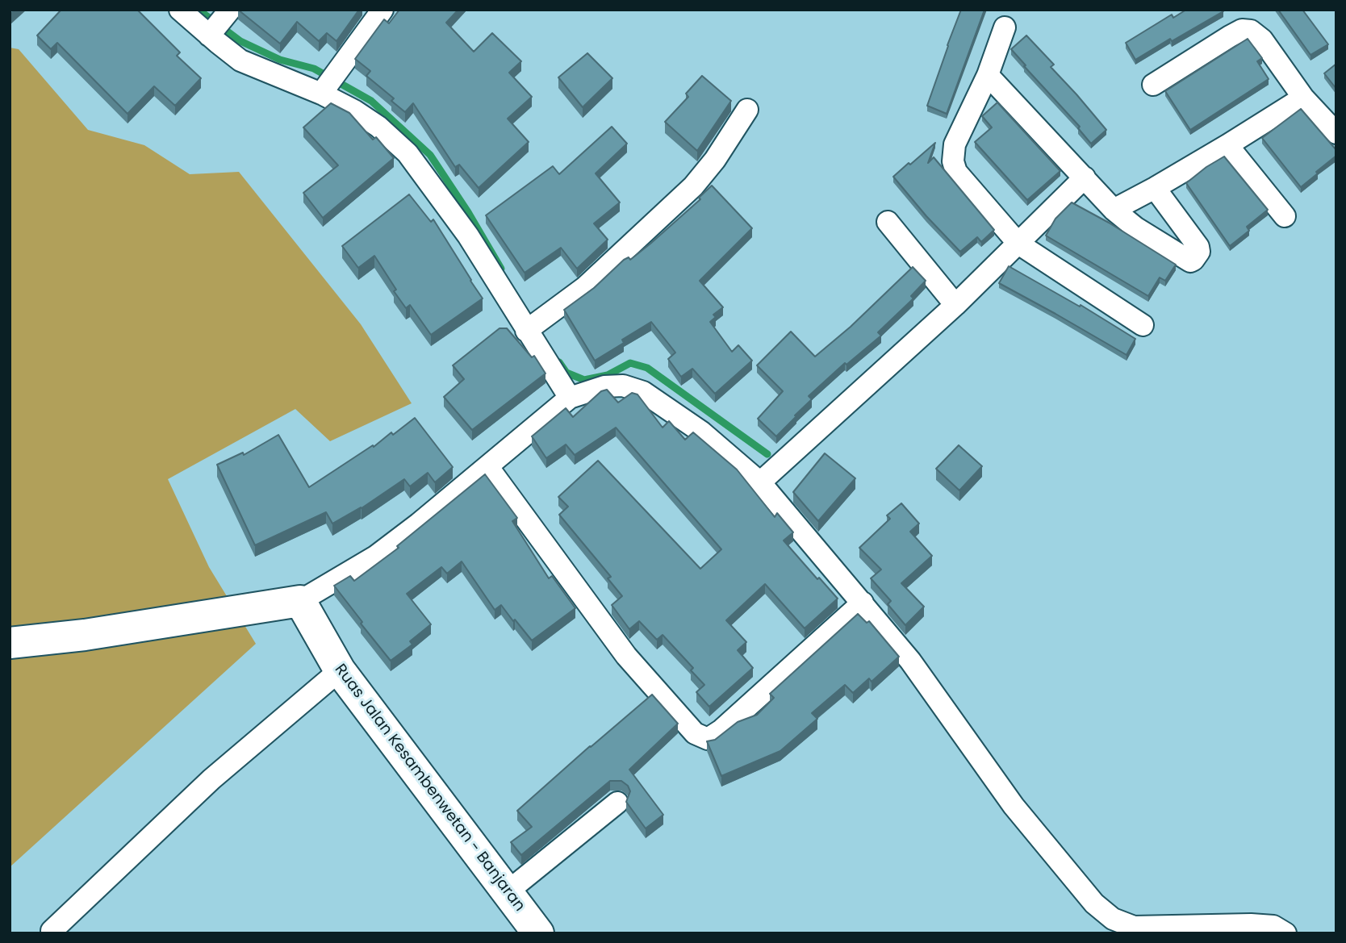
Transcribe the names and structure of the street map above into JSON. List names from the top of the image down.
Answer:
{
  "streets": {
    "main road": ["Ruas Jalan Kesambenwetan - Banjaran"]
  }
}
